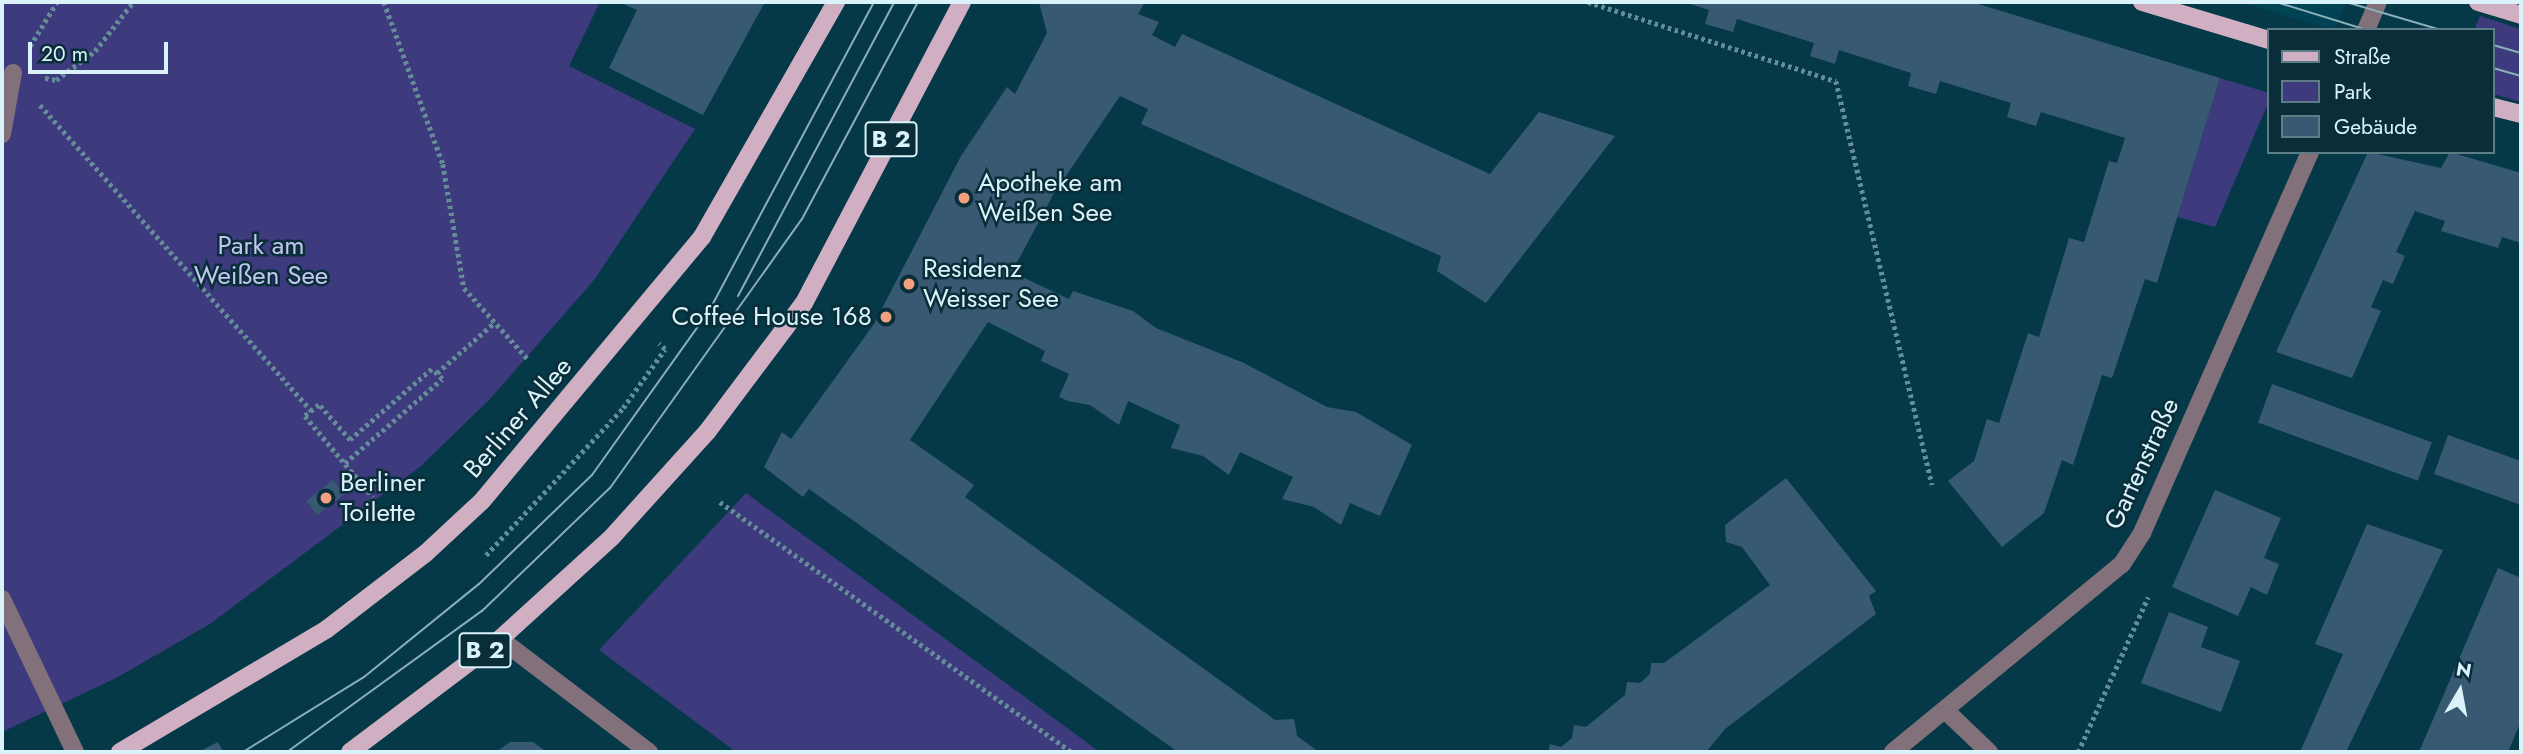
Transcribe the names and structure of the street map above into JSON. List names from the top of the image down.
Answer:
{
  "streets": {
    "main road": ["B 2", "Berliner Allee"],
    "street": ["Gartenstraße"]
  },
  "parks": ["Park am Weißen See"],
  "places": [
    "Apotheke am Weißen See",
    "Residenz Weisser See",
    "Coffee House 168",
    "Berliner Toilette"
  ],
  "legend": ["Straße", "Park", "Gebäude"],
  "scale_bar": "20 m",
  "north": "top"
}
